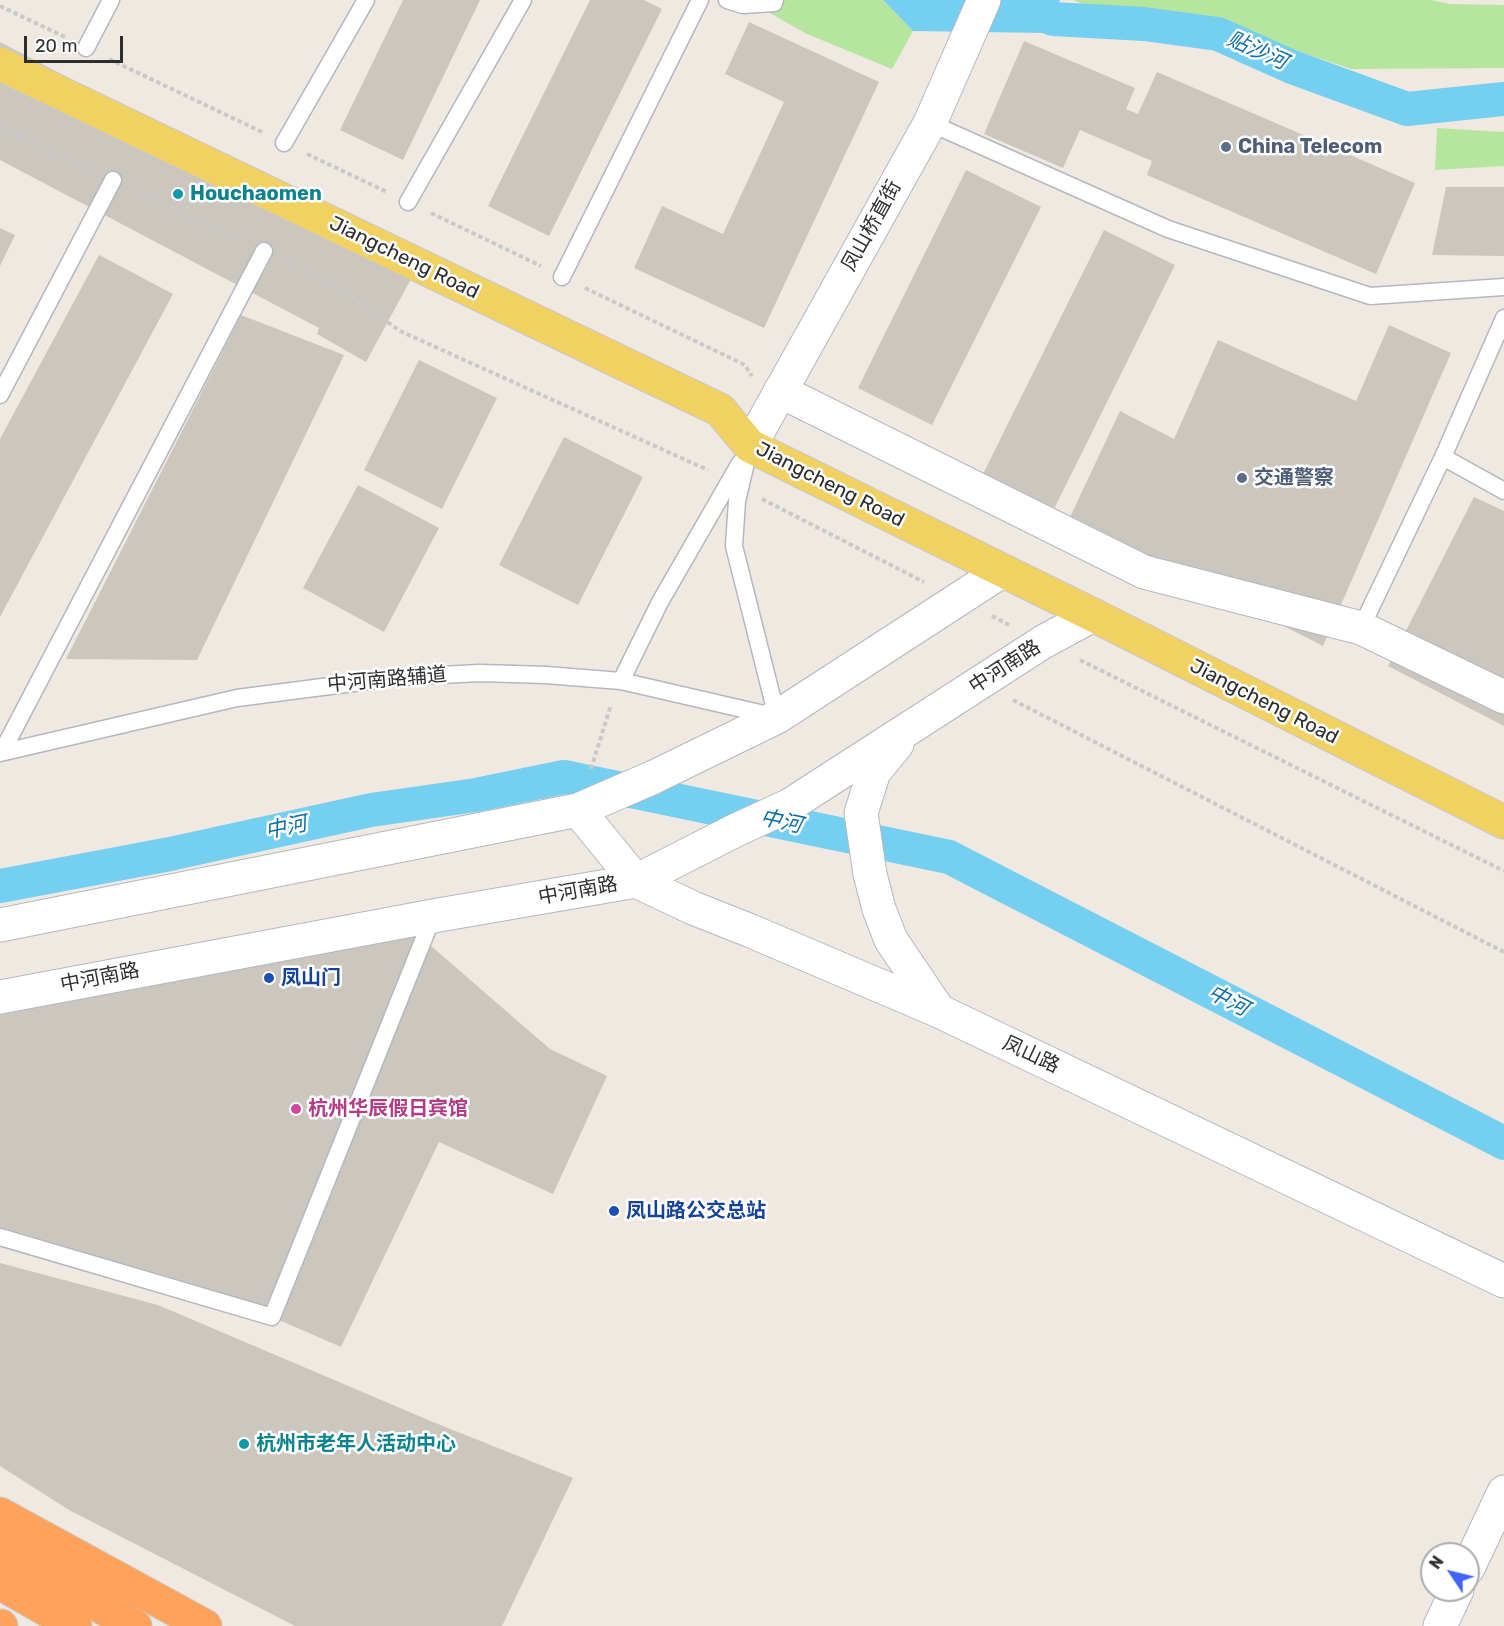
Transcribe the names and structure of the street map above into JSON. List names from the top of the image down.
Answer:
{
  "streets": {
    "main road": ["Jiangcheng Road"],
    "street": ["凤山桥直街", "中河南路", "凤山路"],
    "lane": ["中河南路辅道"]
  },
  "crossings": [
    ["凤山桥直街", "Jiangcheng Road"],
    ["Jiangcheng Road", "中河南路"],
    ["中河南路", "凤山路"]
  ],
  "water": ["贴沙河", "中河"],
  "places": [
    "China Telecom",
    "Houchaomen",
    "交通警察",
    "凤山门",
    "杭州华辰假日宾馆",
    "凤山路公交总站",
    "杭州市老年人活动中心"
  ],
  "scale_bar": "20 m",
  "north": "top left"
}
